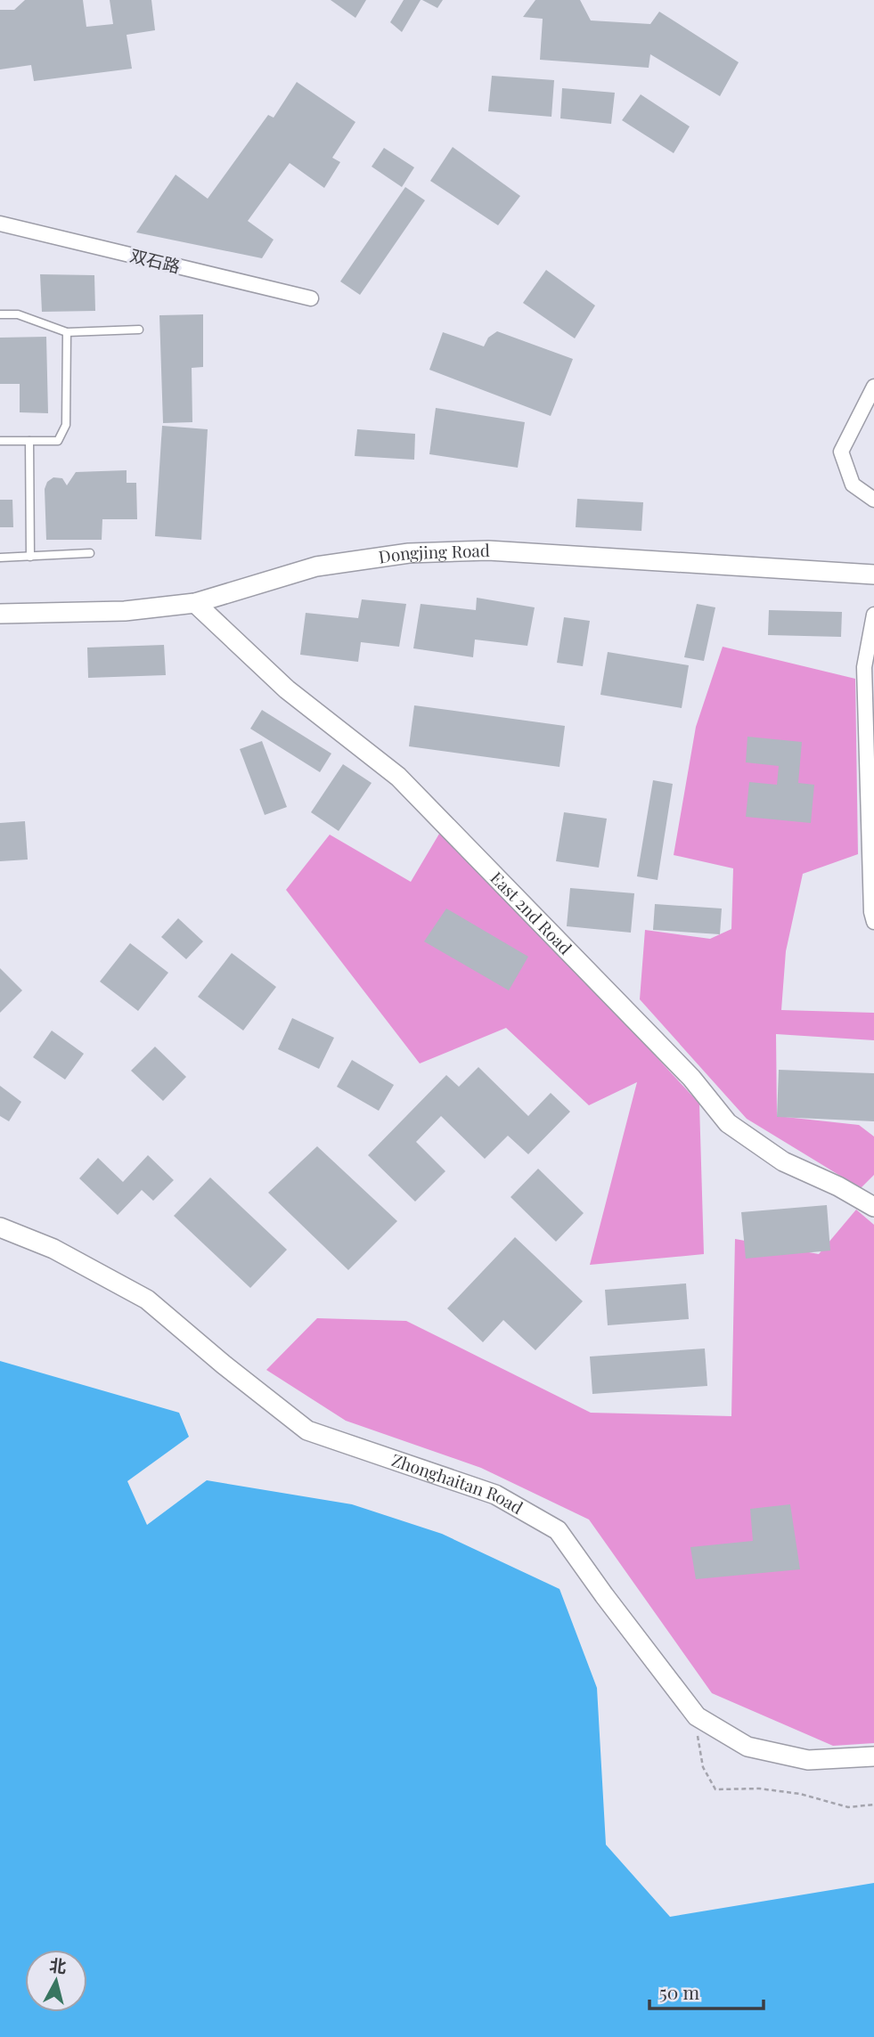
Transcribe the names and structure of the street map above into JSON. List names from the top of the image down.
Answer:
{
  "streets": {
    "main road": ["Dongjing Road", "East 2nd Road", "Zhonghaitan Road"],
    "street": ["双石路"]
  },
  "crossings": [
    ["Dongjing Road", "East 2nd Road"]
  ],
  "scale_bar": "50 m",
  "north": "top"
}
